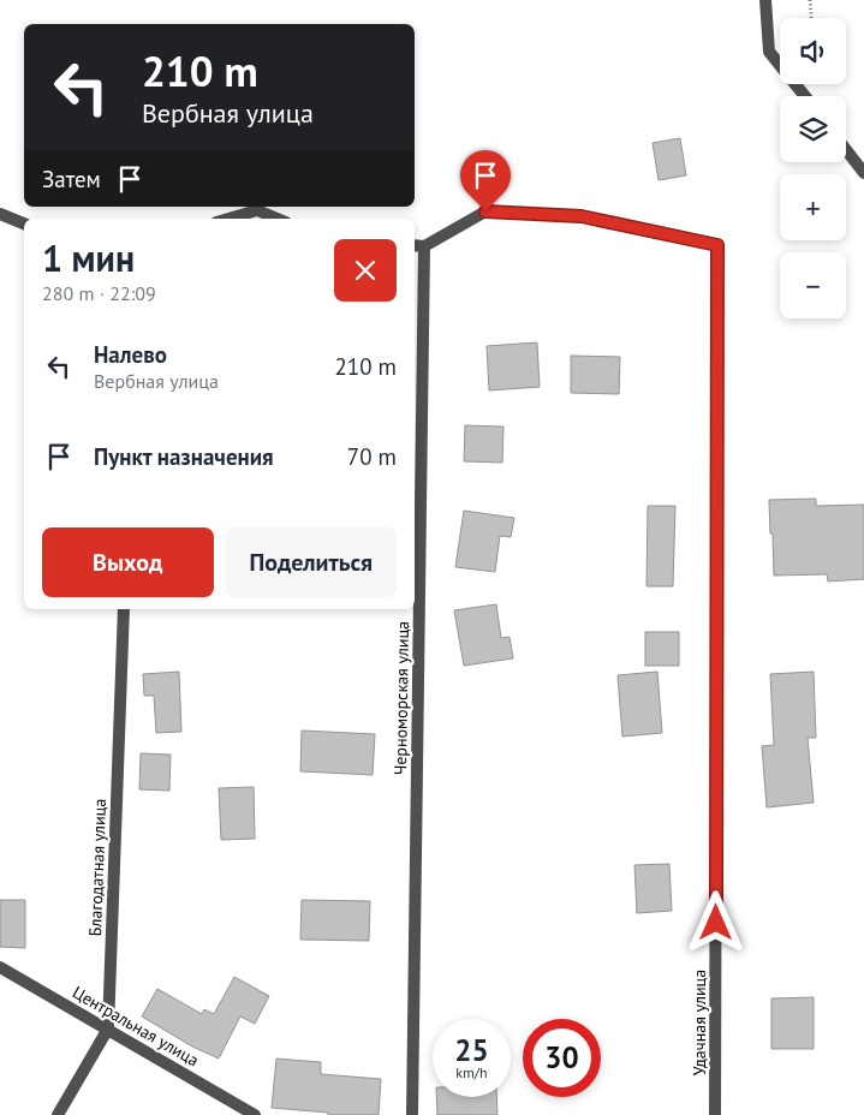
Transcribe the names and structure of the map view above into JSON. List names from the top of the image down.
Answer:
{
  "streets": {
    "street": [
      "Черноморская улица",
      "Благодатная улица",
      "Удачная улица",
      "Центральная улица"
    ]
  },
  "crossings": [
    ["Черноморская улица", "Удачная улица"],
    ["Благодатная улица", "Центральная улица"]
  ],
  "page": {
    "map_buttons": ["+", "−"],
    "turn": ["210 m", "Вербная улица"],
    "then": "Затем",
    "heading": ["1 мин", "280 m · 22:09"],
    "list": [
      {
        "name": "Налево",
        "note": "Вербная улица",
        "value": "210 m"
      },
      {
        "name": "Пункт назначения",
        "value": "70 m"
      }
    ],
    "buttons": ["Выход", "Поделиться"],
    "speed": "25 km/h",
    "limit": "30"
  }
}
